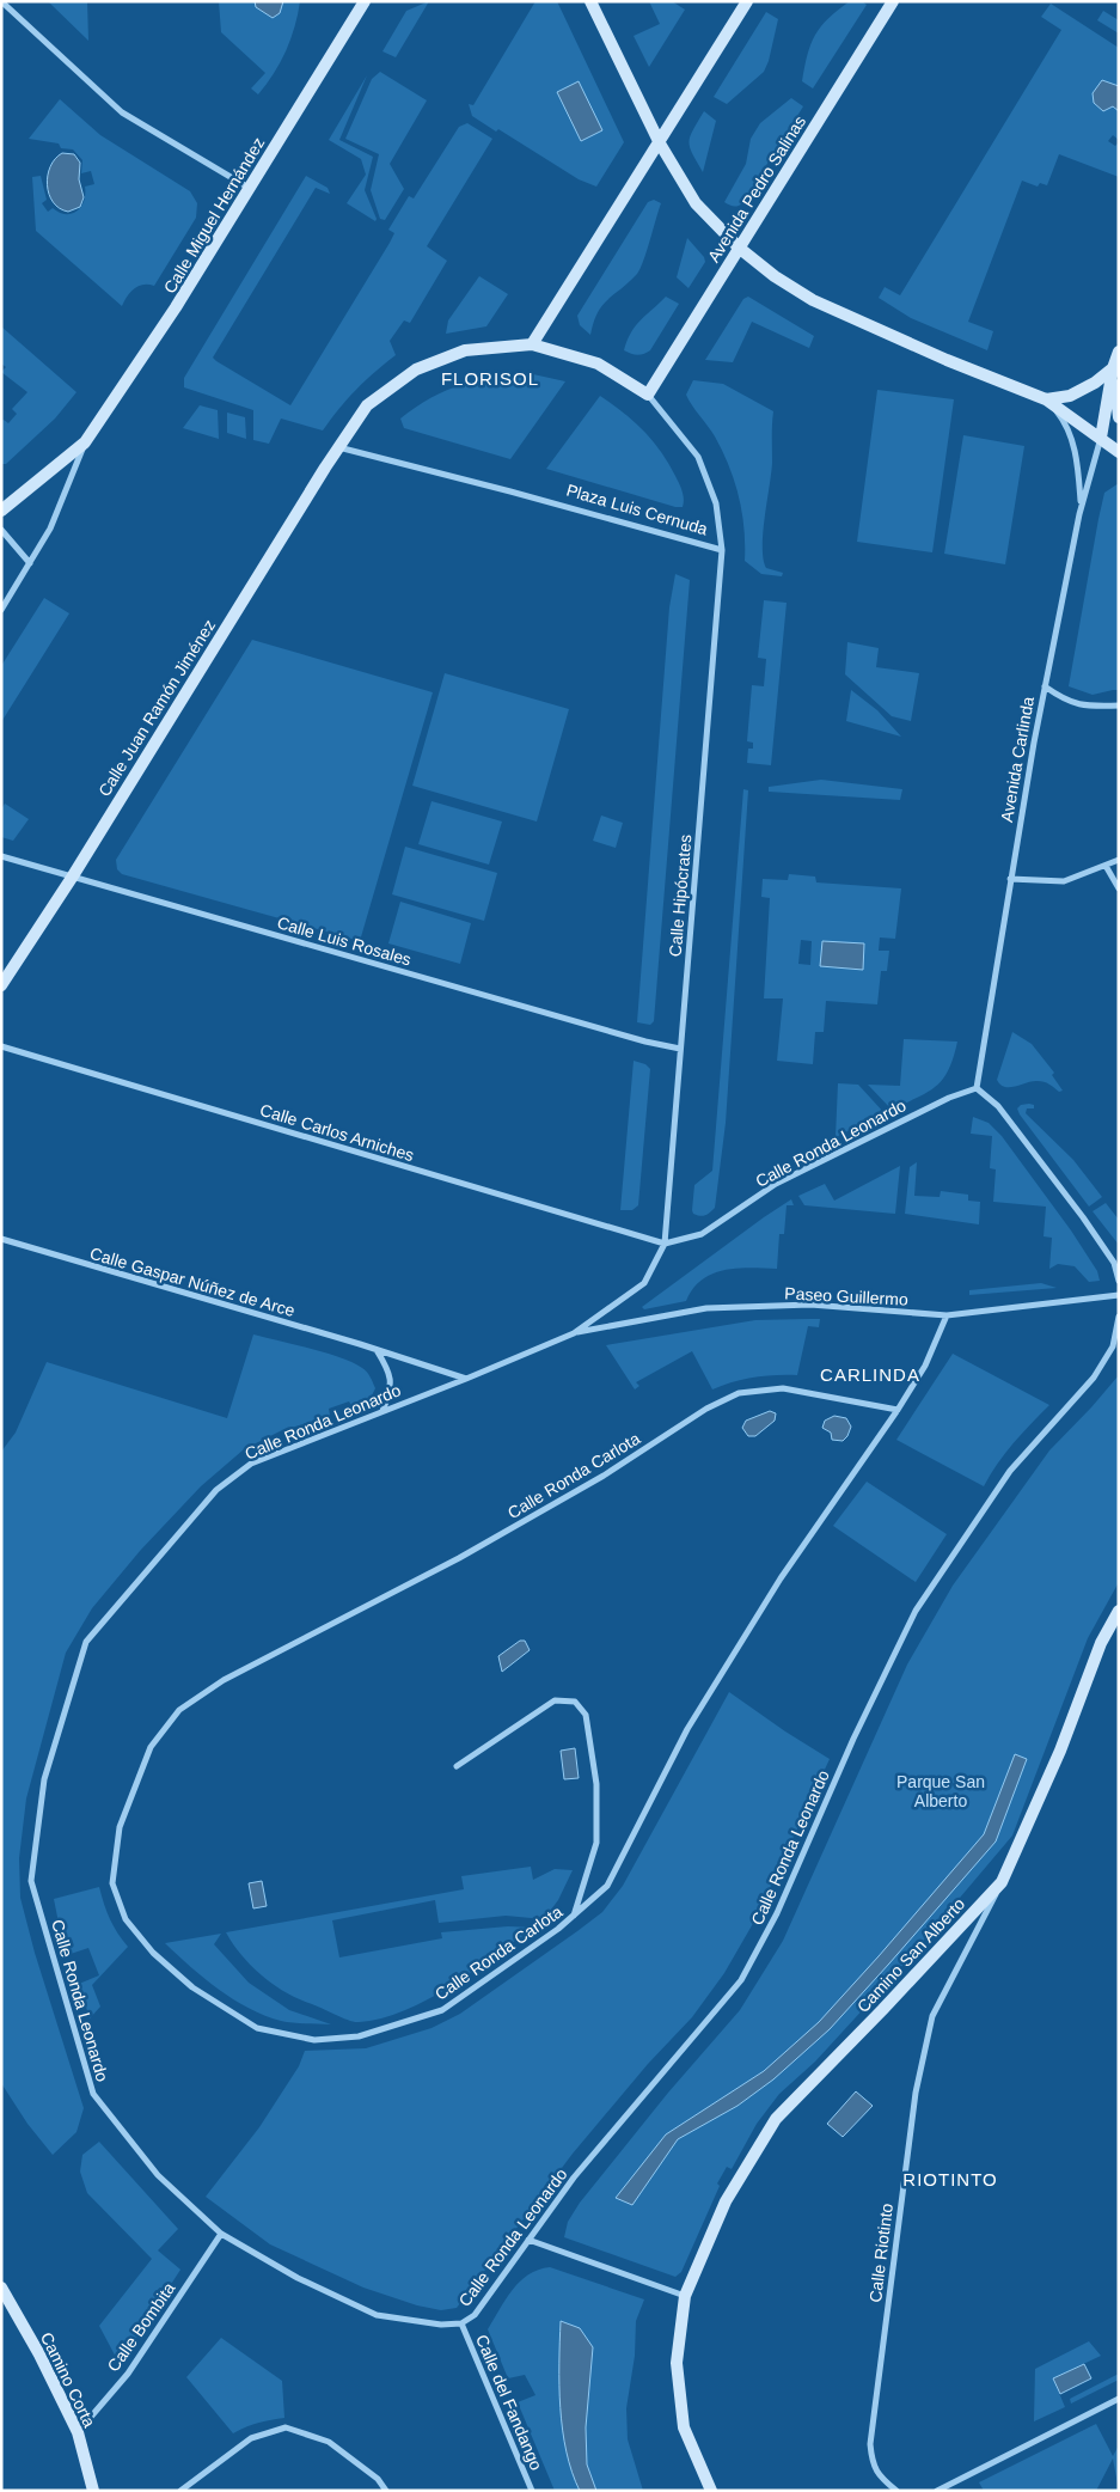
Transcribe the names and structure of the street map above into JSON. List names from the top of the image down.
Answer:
{
  "streets": {
    "street": [
      "Avenida Pedro Salinas",
      "Calle Miguel Hernández",
      "Plaza Luis Cernuda",
      "Calle Juan Ramón Jiménez",
      "Avenida Carlinda",
      "Calle Hipócrates",
      "Calle Luis Rosales",
      "Calle Carlos Arniches",
      "Calle Ronda Leonardo",
      "Calle Gaspar Núñez de Arce",
      "Paseo Guillermo",
      "Calle Ronda Carlota",
      "Camino San Alberto",
      "Calle Riotinto",
      "Calle Bombita",
      "Camino Corta",
      "Calle del Fandango"
    ]
  },
  "crossings": [
    ["Avenida Pedro Salinas", "Plaza Luis Cernuda"],
    ["Plaza Luis Cernuda", "Calle Juan Ramón Jiménez"],
    ["Plaza Luis Cernuda", "Calle Hipócrates"],
    ["Calle Juan Ramón Jiménez", "Calle Luis Rosales"],
    ["Avenida Carlinda", "Calle Ronda Leonardo"],
    ["Calle Hipócrates", "Calle Luis Rosales"],
    ["Calle Hipócrates", "Calle Carlos Arniches"],
    ["Calle Hipócrates", "Calle Ronda Leonardo"],
    ["Calle Carlos Arniches", "Calle Ronda Leonardo"],
    ["Calle Ronda Leonardo", "Calle Gaspar Núñez de Arce"],
    ["Calle Ronda Leonardo", "Paseo Guillermo"],
    ["Calle Ronda Leonardo", "Calle Bombita"],
    ["Calle Ronda Leonardo", "Calle del Fandango"],
    ["Paseo Guillermo", "Calle Ronda Carlota"],
    ["Camino San Alberto", "Calle Riotinto"],
    ["Calle Bombita", "Camino Corta"]
  ],
  "districts": ["FLORISOL", "CARLINDA", "RIOTINTO"],
  "parks": ["Parque San Alberto"]
}
